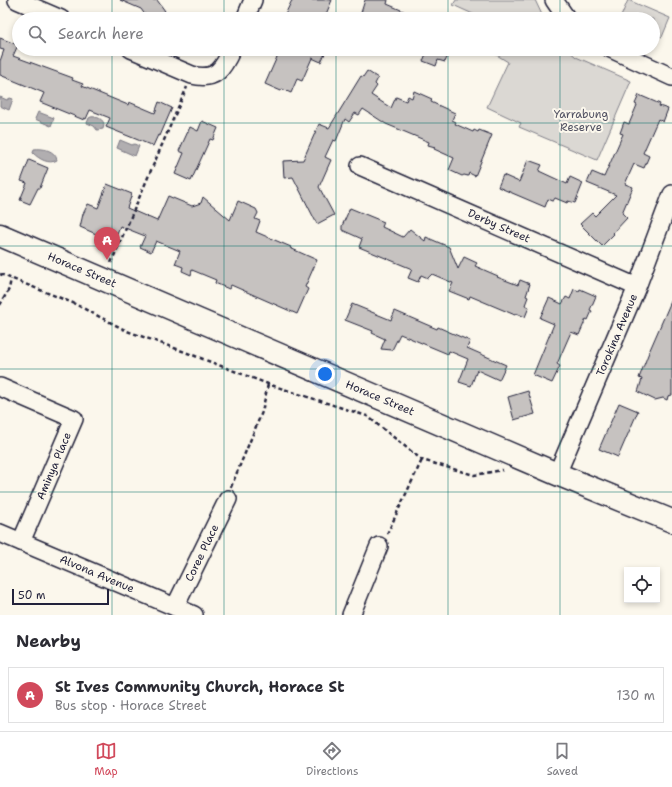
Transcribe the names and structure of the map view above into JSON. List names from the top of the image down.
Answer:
{
  "streets": {
    "main road": ["Horace Street"],
    "street": [
      "Derby Street",
      "Torokina Avenue",
      "Aminya Place",
      "Coree Place",
      "Alvona Avenue"
    ]
  },
  "crossings": [
    ["Derby Street", "Torokina Avenue"],
    ["Horace Street", "Torokina Avenue"],
    ["Aminya Place", "Alvona Avenue"],
    ["Coree Place", "Alvona Avenue"]
  ],
  "parks": ["Yarrabung Reserve"],
  "scale_bar": "50 m",
  "page": {
    "search": "Search here",
    "pins": "A",
    "scale": "50 m",
    "heading": "Nearby",
    "list": [
      {
        "mark": "A",
        "name": "St Ives Community Church, Horace St",
        "note": "Bus stop · Horace Street",
        "value": "130 m"
      }
    ],
    "nav": ["Map", "Directions", "Saved"]
  }
}
